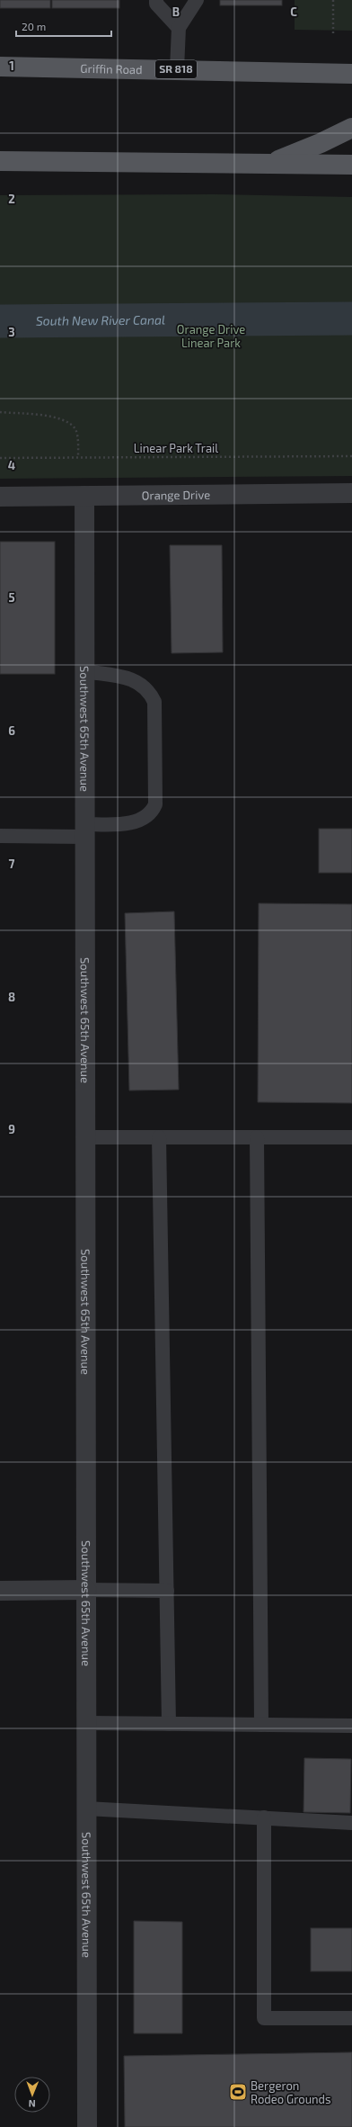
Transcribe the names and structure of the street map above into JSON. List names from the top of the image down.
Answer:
{
  "streets": {
    "main road": ["Griffin Road", "SR 818"],
    "street": ["Orange Drive", "Southwest 65th Avenue"],
    "path": ["Linear Park Trail"]
  },
  "crossings": [
    ["Orange Drive", "Southwest 65th Avenue"]
  ],
  "water": ["South New River Canal"],
  "parks": ["Orange Drive Linear Park"],
  "places": {
    "sports": ["Bergeron Rodeo Grounds"]
  },
  "scale_bar": "20 m",
  "north": "bottom",
  "grid": {
    "columns": ["B", "C"],
    "rows": [
      "1",
      "2",
      "3",
      "4",
      "5",
      "6",
      "7",
      "8",
      "9"
    ]
  }
}
